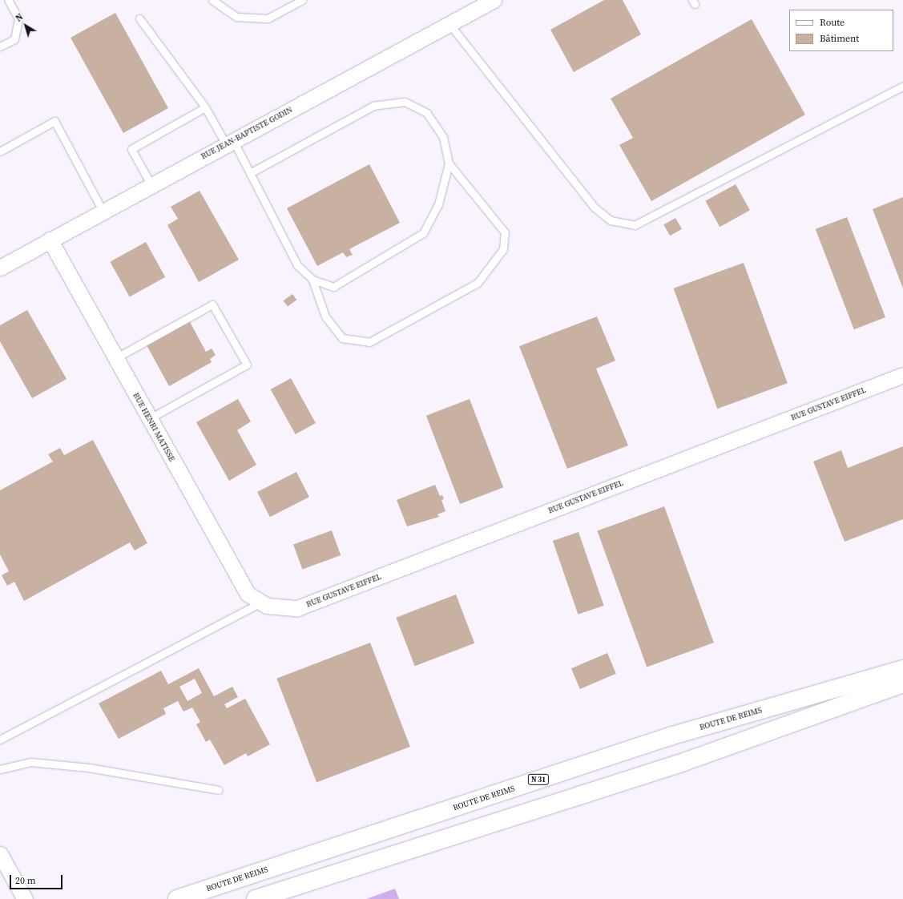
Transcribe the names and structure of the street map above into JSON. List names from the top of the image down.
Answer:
{
  "streets": {
    "main road": ["ROUTE DE REIMS", "N 31"],
    "street": ["RUE JEAN-BAPTISTE GODIN", "RUE GUSTAVE EIFFEL", "RUE HENRI MATISSE"]
  },
  "crossings": [
    ["RUE JEAN-BAPTISTE GODIN", "RUE HENRI MATISSE"],
    ["RUE GUSTAVE EIFFEL", "RUE HENRI MATISSE"]
  ],
  "legend": ["Route", "Bâtiment"],
  "scale_bar": "20 m",
  "north": "top left"
}
